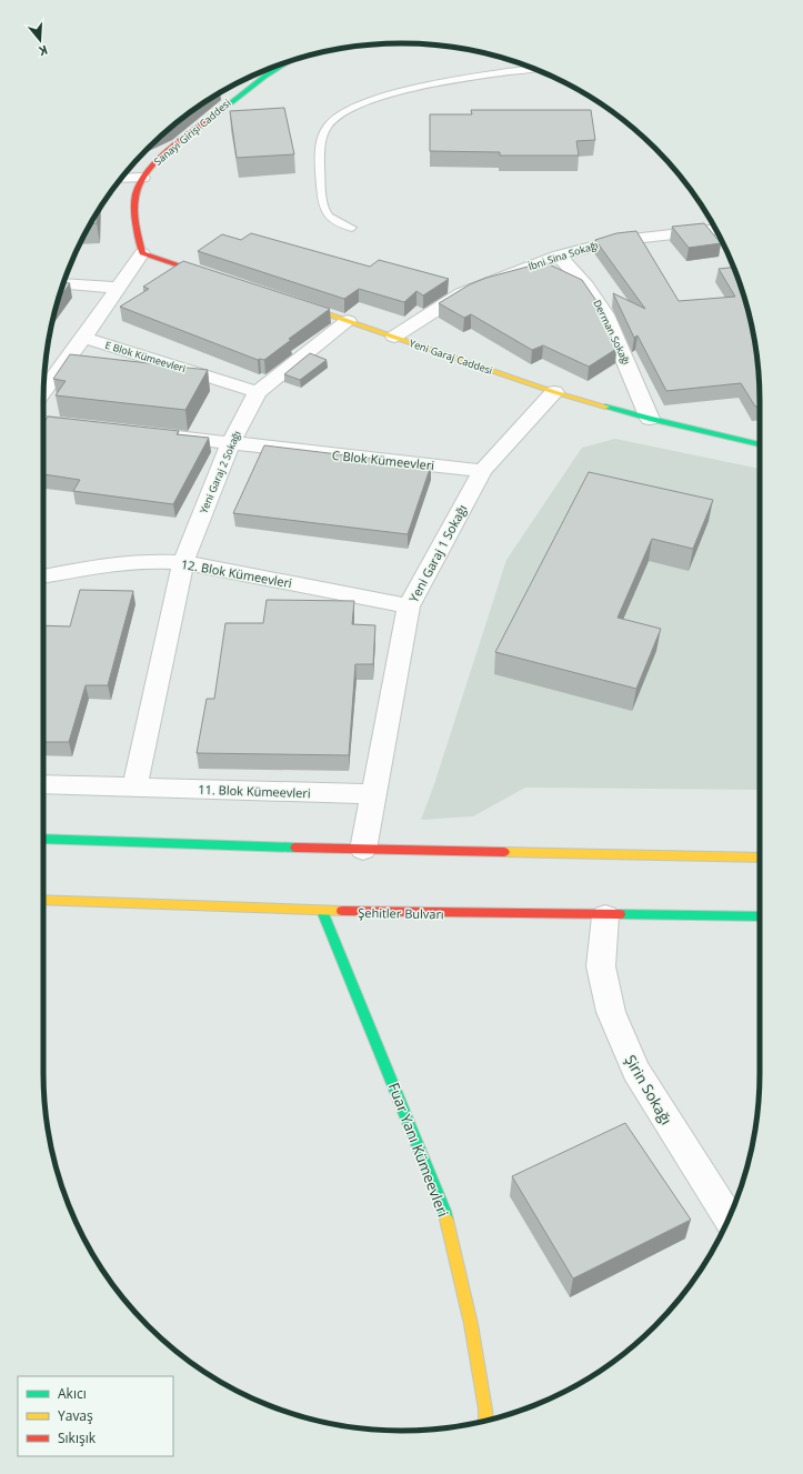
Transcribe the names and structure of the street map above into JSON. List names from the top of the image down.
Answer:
{
  "streets": {
    "street": [
      "Sanayi Girişi Caddesi",
      "İbni Sina Sokağı",
      "Derman Sokağı",
      "E Blok Kümeevleri",
      "Yeni Garaj Caddesi",
      "C Blok Kümeevleri",
      "Yeni Garaj 2 Sokağı",
      "Yeni Garaj 1 Sokağı",
      "12. Blok Kümeevleri",
      "11. Blok Kümeevleri",
      "Şehitler Bulvarı",
      "Şirin Sokağı",
      "Fuar Yanı Kümeevleri"
    ]
  },
  "crossings": [
    ["İbni Sina Sokağı", "Derman Sokağı"],
    ["İbni Sina Sokağı", "Yeni Garaj Caddesi"],
    ["Derman Sokağı", "Yeni Garaj Caddesi"],
    ["E Blok Kümeevleri", "Yeni Garaj 2 Sokağı"],
    ["Yeni Garaj Caddesi", "Yeni Garaj 2 Sokağı"],
    ["Yeni Garaj Caddesi", "Yeni Garaj 1 Sokağı"],
    ["C Blok Kümeevleri", "Yeni Garaj 2 Sokağı"],
    ["C Blok Kümeevleri", "Yeni Garaj 1 Sokağı"],
    ["Yeni Garaj 2 Sokağı", "12. Blok Kümeevleri"],
    ["Yeni Garaj 1 Sokağı", "12. Blok Kümeevleri"],
    ["Yeni Garaj 1 Sokağı", "11. Blok Kümeevleri"],
    ["Şehitler Bulvarı", "Şirin Sokağı"],
    ["Şehitler Bulvarı", "Fuar Yanı Kümeevleri"]
  ],
  "legend": ["Akıcı", "Yavaş", "Sıkışık"],
  "north": "bottom"
}
